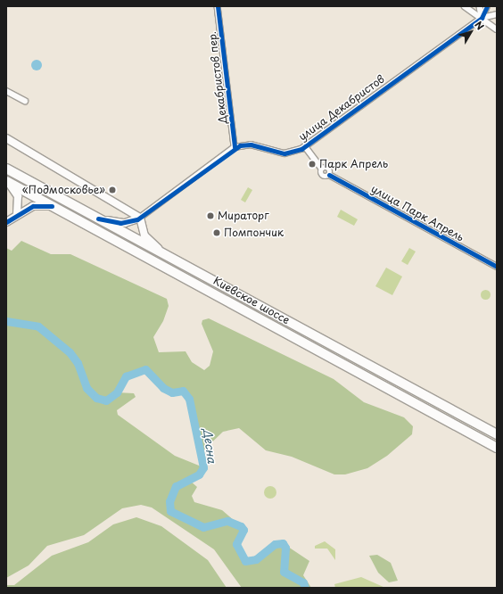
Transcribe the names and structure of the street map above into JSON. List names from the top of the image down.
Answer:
{
  "streets": {
    "highway": ["Киевское шоссе"],
    "street": ["Декабристов пер.", "улица Декабристов", "улица Парк Апрель"]
  },
  "crossings": [
    ["Декабристов пер.", "улица Декабристов"],
    ["улица Декабристов", "улица Парк Апрель"]
  ],
  "water": ["Десна"],
  "places": [
    "Парк Апрель",
    "«Подмосковье»",
    "Мираторг",
    "Помпончик"
  ],
  "north": "top right"
}
